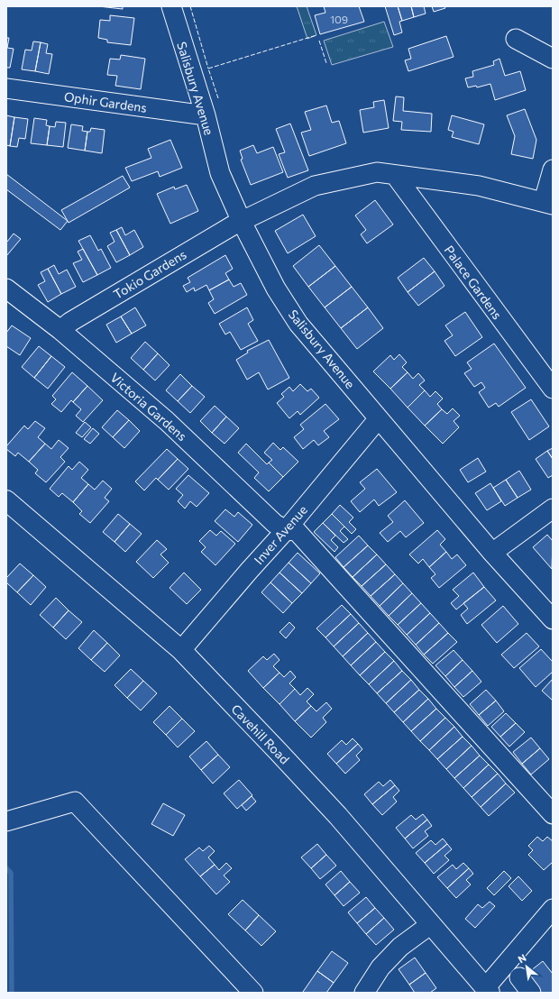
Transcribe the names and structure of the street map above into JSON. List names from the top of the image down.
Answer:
{
  "streets": {
    "main road": ["Cavehill Road"],
    "street": [
      "Salisbury Avenue",
      "Ophir Gardens",
      "Tokio Gardens",
      "Palace Gardens",
      "Victoria Gardens",
      "Inver Avenue"
    ]
  },
  "crossings": [
    ["Salisbury Avenue", "Ophir Gardens"],
    ["Salisbury Avenue", "Tokio Gardens"],
    ["Salisbury Avenue", "Inver Avenue"],
    ["Tokio Gardens", "Palace Gardens"],
    ["Tokio Gardens", "Victoria Gardens"],
    ["Victoria Gardens", "Inver Avenue"],
    ["Inver Avenue", "Cavehill Road"]
  ],
  "house_numbers": ["109"],
  "north": "top left"
}
